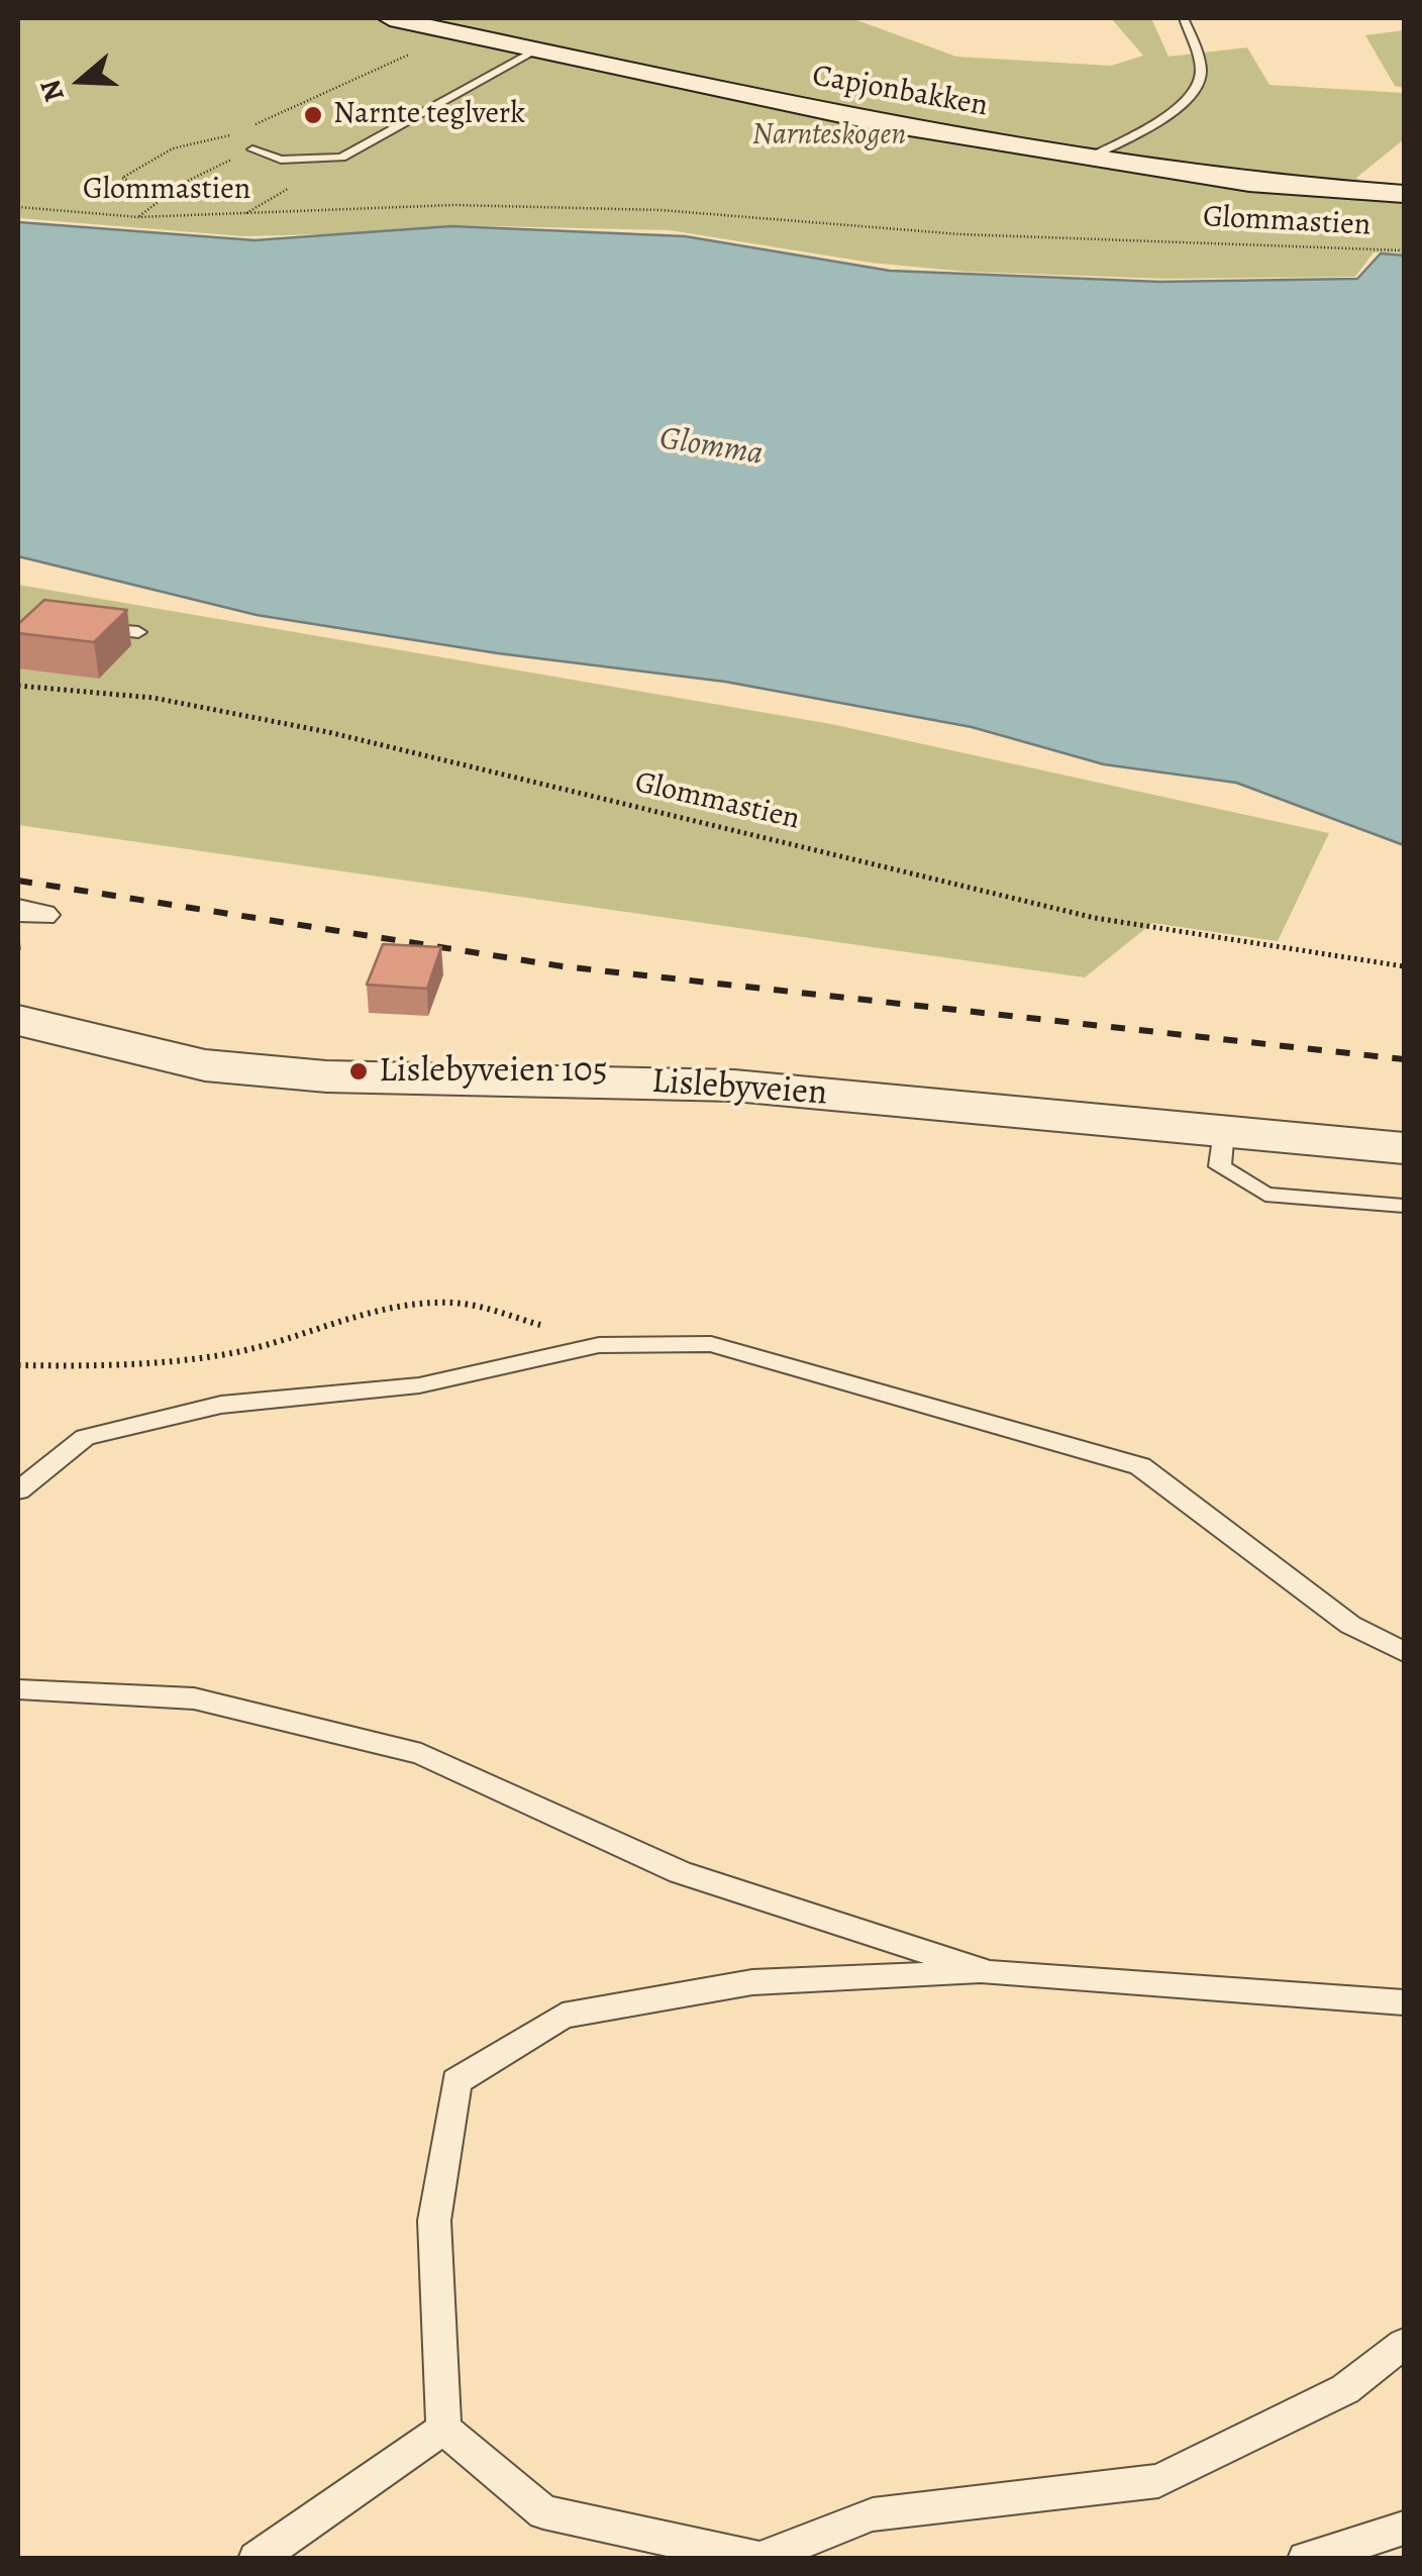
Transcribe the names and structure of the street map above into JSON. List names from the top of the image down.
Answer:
{
  "streets": {
    "main road": ["Capjonbakken", "Lislebyveien"],
    "path": ["Glommastien"]
  },
  "water": ["Glomma"],
  "parks": ["Narnteskogen"],
  "places": ["Narnte teglverk", "Lislebyveien 105"],
  "north": "left"
}
